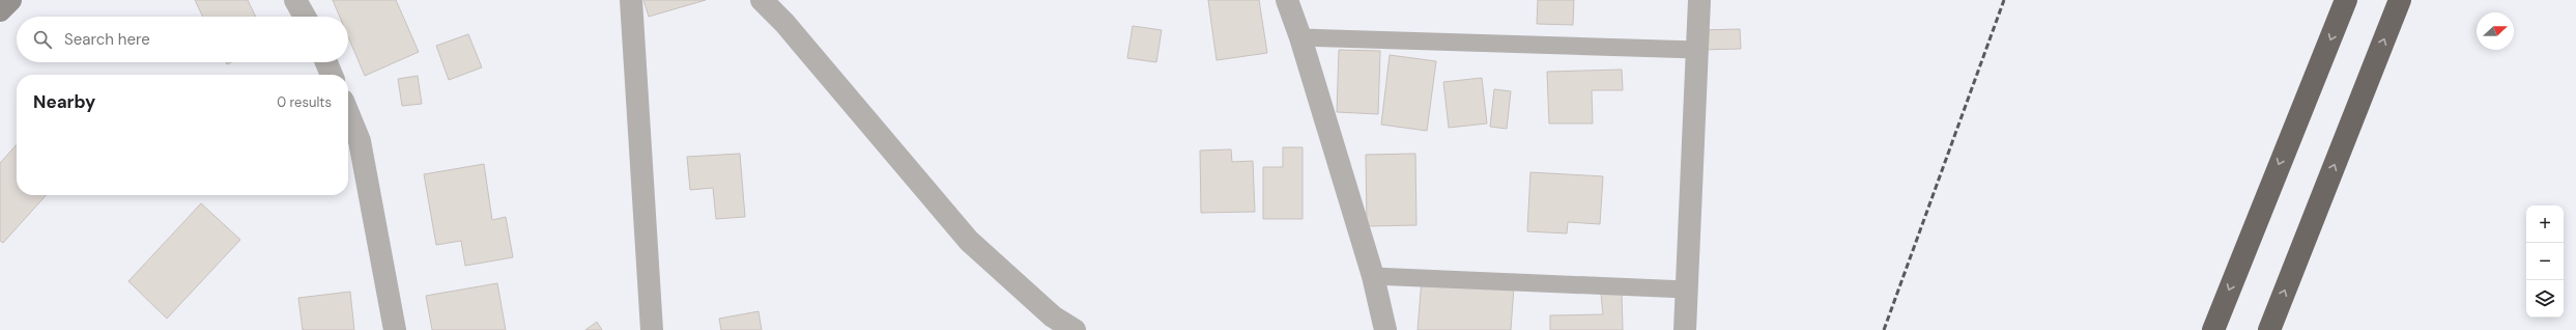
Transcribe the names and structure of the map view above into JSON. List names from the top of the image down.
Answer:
{
  "north": "right",
  "page": {
    "search": "Search here",
    "heading": ["Nearby", "0 results"],
    "map_buttons": ["+", "−"]
  }
}
